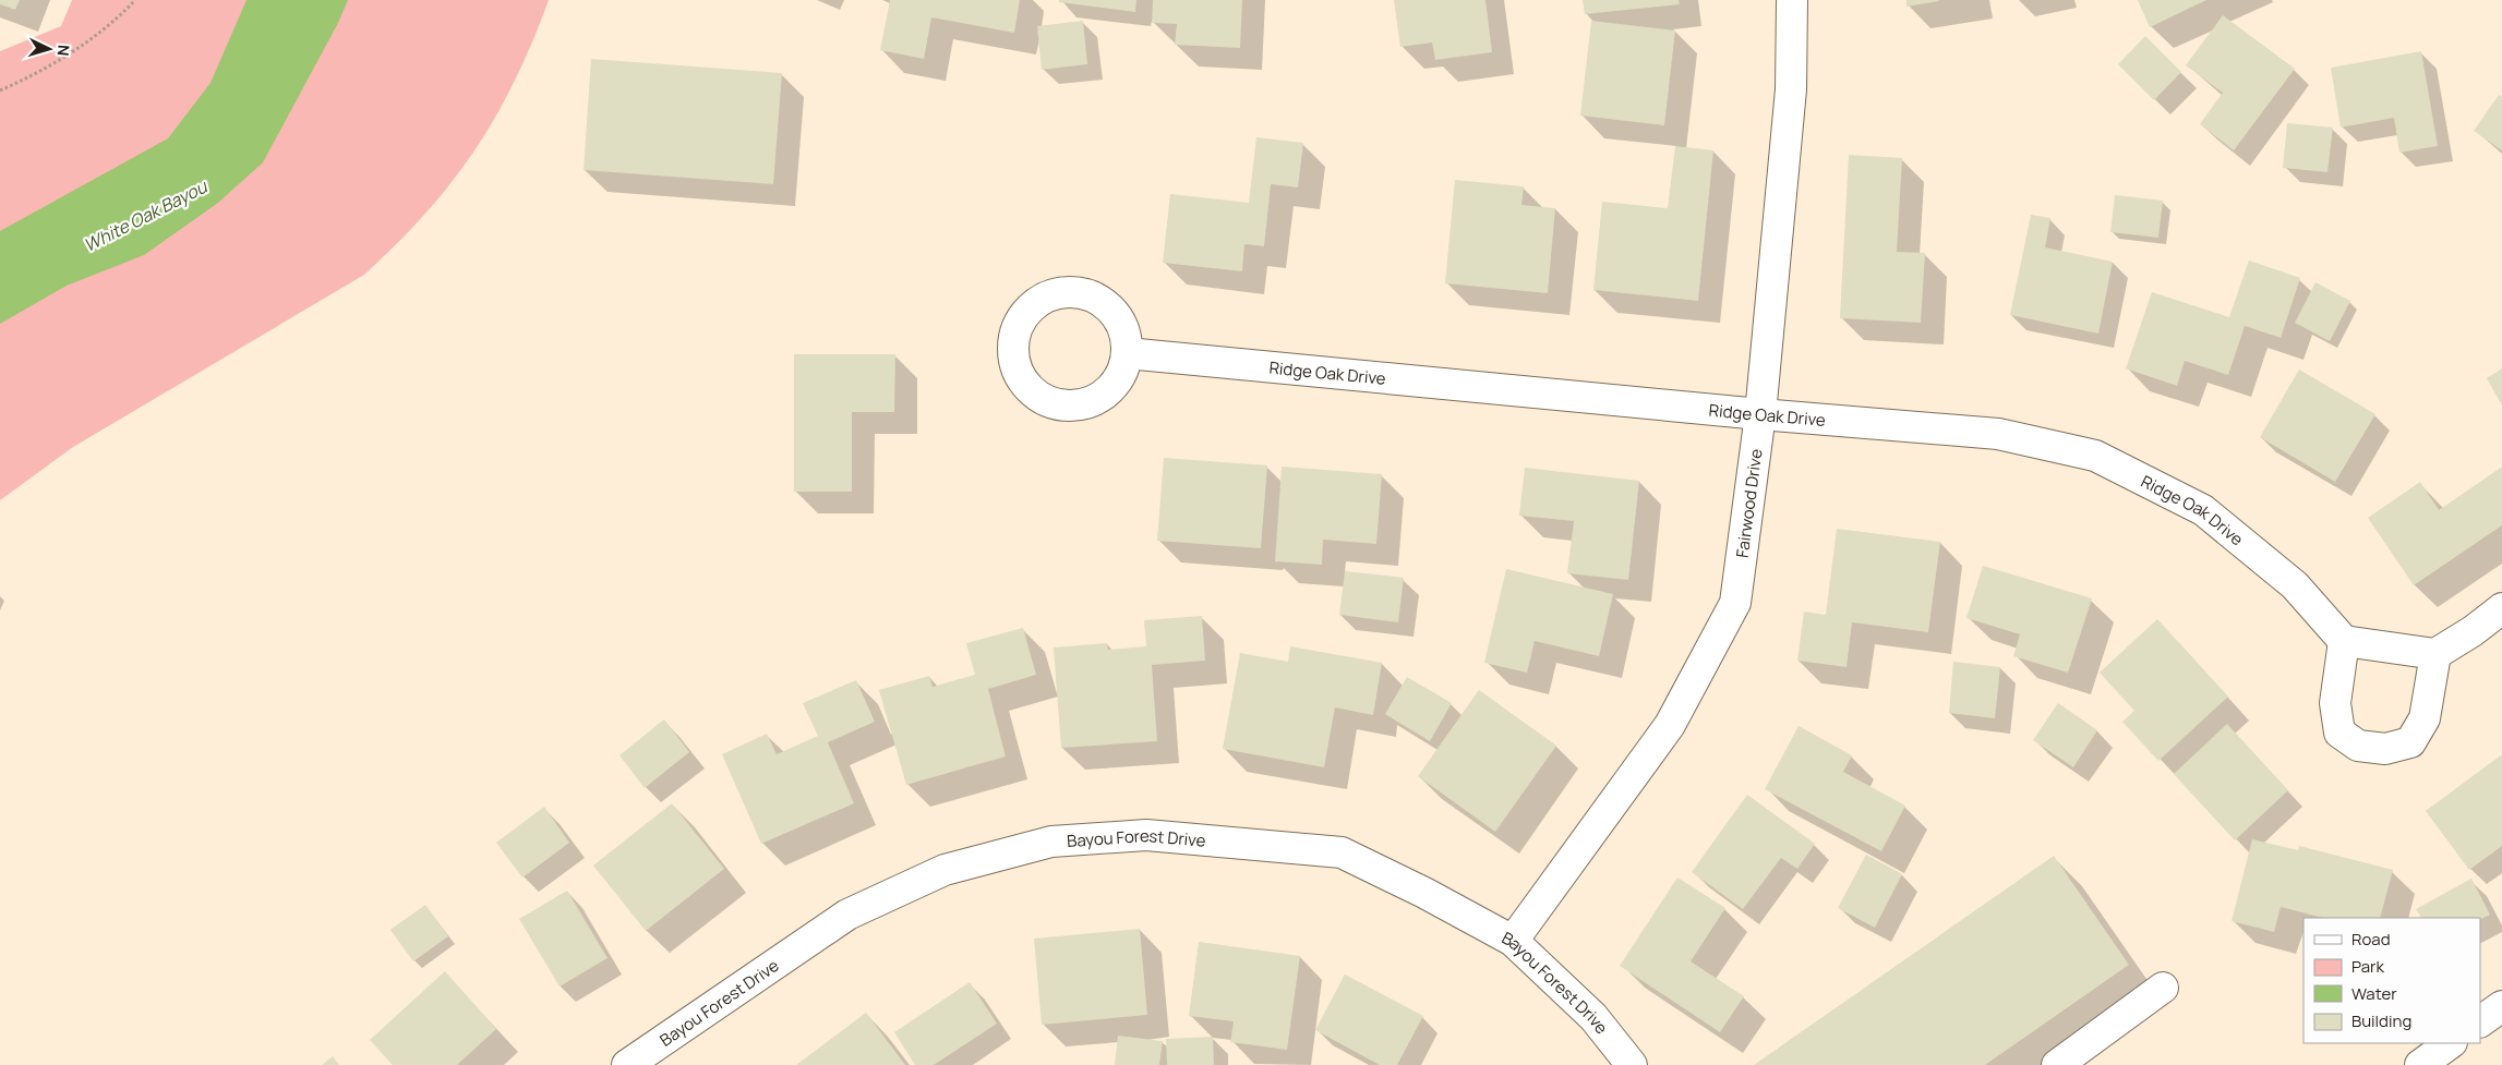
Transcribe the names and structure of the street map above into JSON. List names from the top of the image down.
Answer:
{
  "streets": {
    "street": ["Ridge Oak Drive", "Fairwood Drive", "Bayou Forest Drive"]
  },
  "crossings": [
    ["Ridge Oak Drive", "Fairwood Drive"],
    ["Fairwood Drive", "Bayou Forest Drive"]
  ],
  "water": ["White Oak Bayou"],
  "legend": [
    "Road",
    "Park",
    "Water",
    "Building"
  ],
  "north": "right"
}
